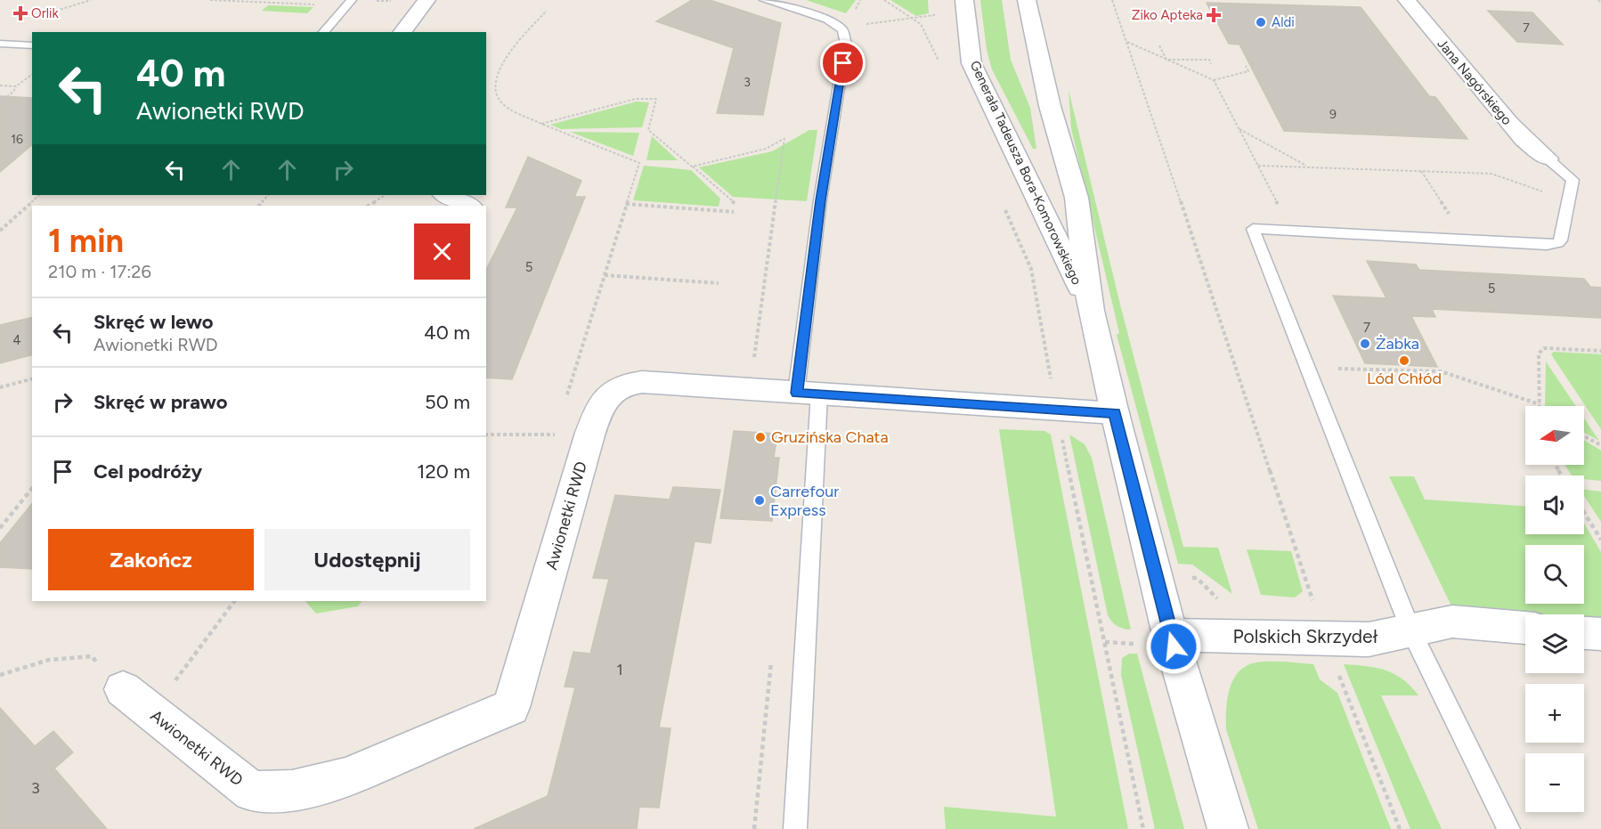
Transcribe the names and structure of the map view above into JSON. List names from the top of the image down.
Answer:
{
  "streets": {
    "street": [
      "Jana Nagórskiego",
      "Generała Tadeusza Bora-Komorowskiego",
      "Awionetki RWD",
      "Polskich Skrzydeł"
    ]
  },
  "crossings": [
    ["Generała Tadeusza Bora-Komorowskiego", "Awionetki RWD"],
    ["Generała Tadeusza Bora-Komorowskiego", "Polskich Skrzydeł"]
  ],
  "places": {
    "health": ["Orlik", "Ziko Apteka"],
    "other": [
      "Aldi",
      "Żabka",
      "Lód Chłód",
      "Gruzińska Chata",
      "Carrefour Express"
    ]
  },
  "house_numbers": [
    "7",
    "3",
    "9",
    "16",
    "5",
    "5",
    "7",
    "4",
    "1",
    "3"
  ],
  "north": "left",
  "page": {
    "turn": ["40 m", "Awionetki RWD"],
    "heading": ["1 min", "210 m · 17:26"],
    "list": [
      {
        "name": "Skręć w lewo",
        "note": "Awionetki RWD",
        "value": "40 m"
      },
      {
        "name": "Skręć w prawo",
        "value": "50 m"
      },
      {
        "name": "Cel podróży",
        "value": "120 m"
      }
    ],
    "map_buttons": ["+", "−"],
    "buttons": ["Zakończ", "Udostępnij"]
  }
}
